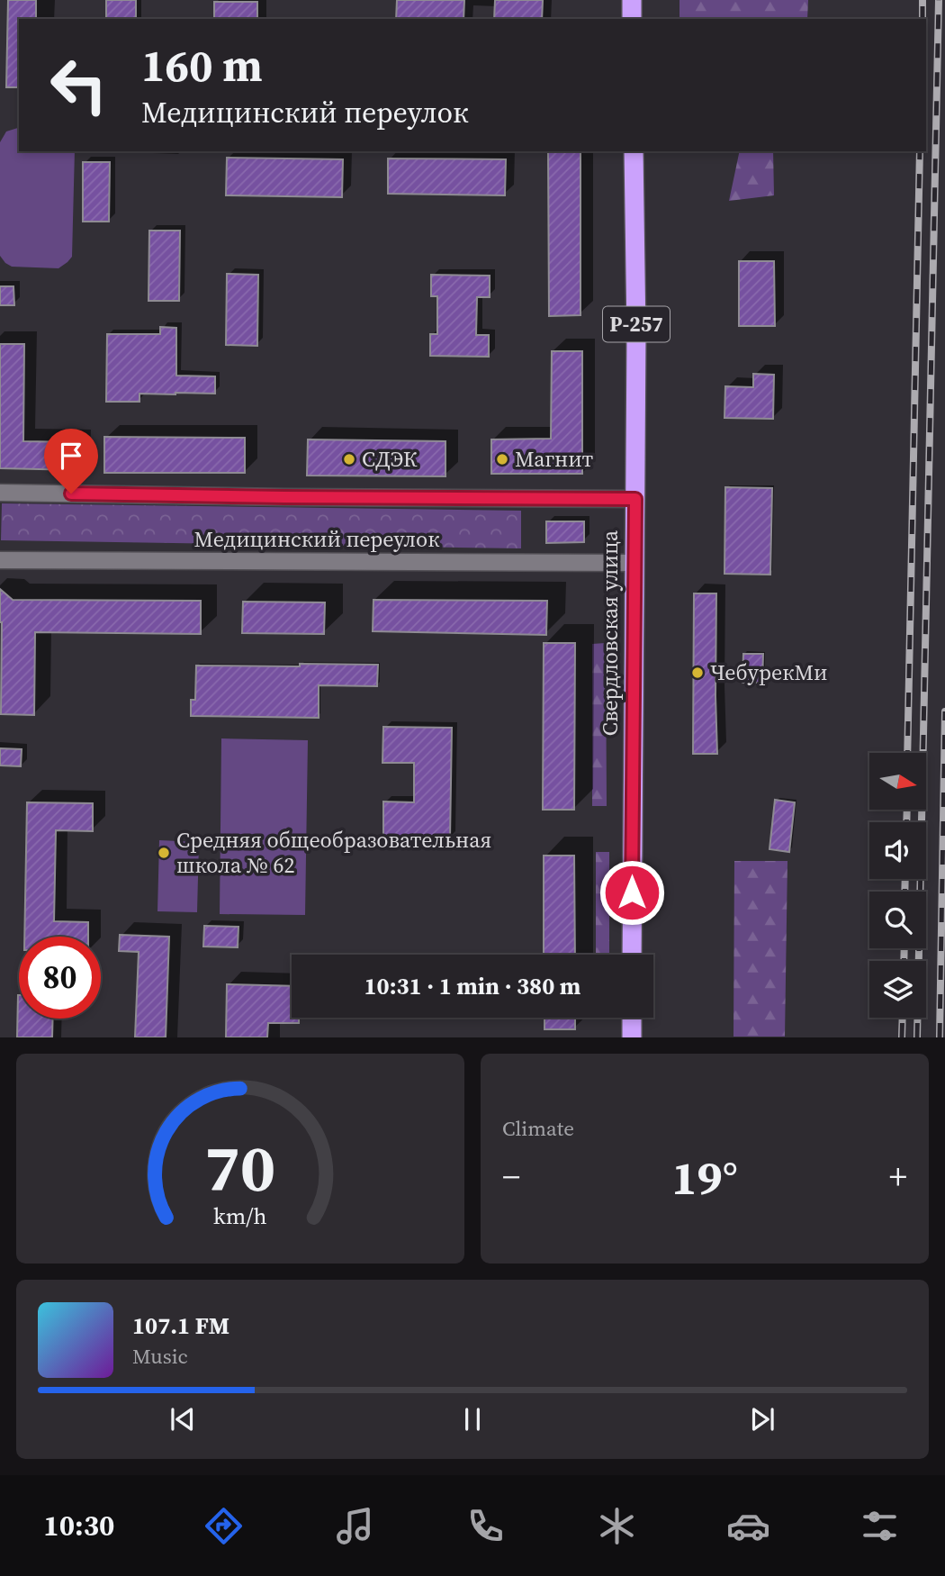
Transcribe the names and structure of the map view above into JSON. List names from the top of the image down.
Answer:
{
  "streets": {
    "highway": ["Р-257", "Свердловская улица"],
    "main road": ["Медицинский переулок"]
  },
  "crossings": [
    ["Медицинский переулок", "Свердловская улица"]
  ],
  "places": [
    "СДЭК",
    "Магнит",
    "ЧебурекМи",
    "Средняя общеобразовательная школа № 62"
  ],
  "north": "right",
  "page": {
    "turn": ["160 m", "Медицинский переулок"],
    "limit": "80",
    "trip": "10:31 · 1 min · 380 m",
    "tile": "Climate",
    "heat": ["−", "19°", "+"],
    "song": ["107.1 FM", "Music"],
    "tabs": "10:30",
    "gauge": ["70", "km/h"]
  }
}
